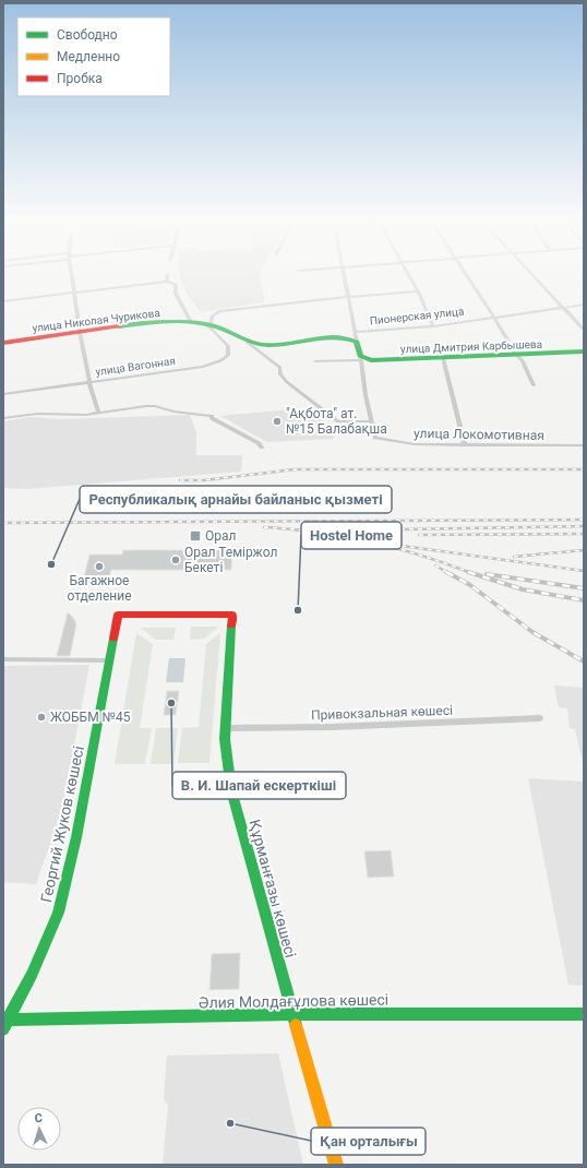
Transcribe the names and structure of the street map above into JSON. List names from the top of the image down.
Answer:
{
  "streets": {
    "street": [
      "Пионерская улица",
      "улица Николая Чурикова",
      "улица Дмитрия Карбышева",
      "улица Вагонная",
      "улица Локомотивная",
      "Привокзальная көшесі",
      "Георгий Жуков көшесі",
      "Құрманғазы көшесі",
      "Әлия Молдағұлова көшесі"
    ]
  },
  "crossings": [
    ["улица Николая Чурикова", "улица Вагонная"],
    ["Привокзальная көшесі", "Құрманғазы көшесі"],
    ["Георгий Жуков көшесі", "Құрманғазы көшесі"],
    ["Георгий Жуков көшесі", "Әлия Молдағұлова көшесі"],
    ["Құрманғазы көшесі", "Әлия Молдағұлова көшесі"]
  ],
  "places": {
    "other": [
      "\"Ақбота\" ат. №15 Балабақша",
      "Орал Теміржол Бекеті",
      "Республикалық арнайы байланыс қызметі",
      "Багажное отделение",
      "Hostel Home",
      "В. И. Шапай ескерткіші",
      "ЖОББМ №45",
      "Қан орталығы"
    ],
    "transit": ["Орал"]
  },
  "legend": ["Свободно", "Медленно", "Пробка"],
  "north": "top"
}
